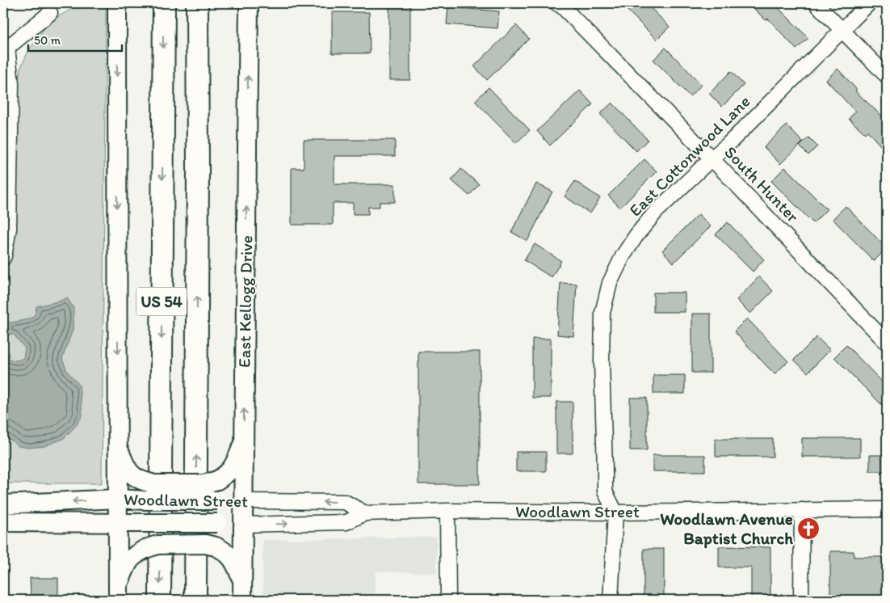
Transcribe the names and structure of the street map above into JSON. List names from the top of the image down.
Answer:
{
  "streets": {
    "highway": ["US 54"],
    "main road": ["East Kellogg Drive", "Woodlawn Street"],
    "street": ["East Cottonwood Lane", "South Hunter"]
  },
  "crossings": [
    ["East Cottonwood Lane", "South Hunter"],
    ["East Cottonwood Lane", "Woodlawn Street"],
    ["East Kellogg Drive", "Woodlawn Street"]
  ],
  "places": {
    "church": ["Woodlawn Avenue Baptist Church"]
  },
  "scale_bar": "50 m"
}
